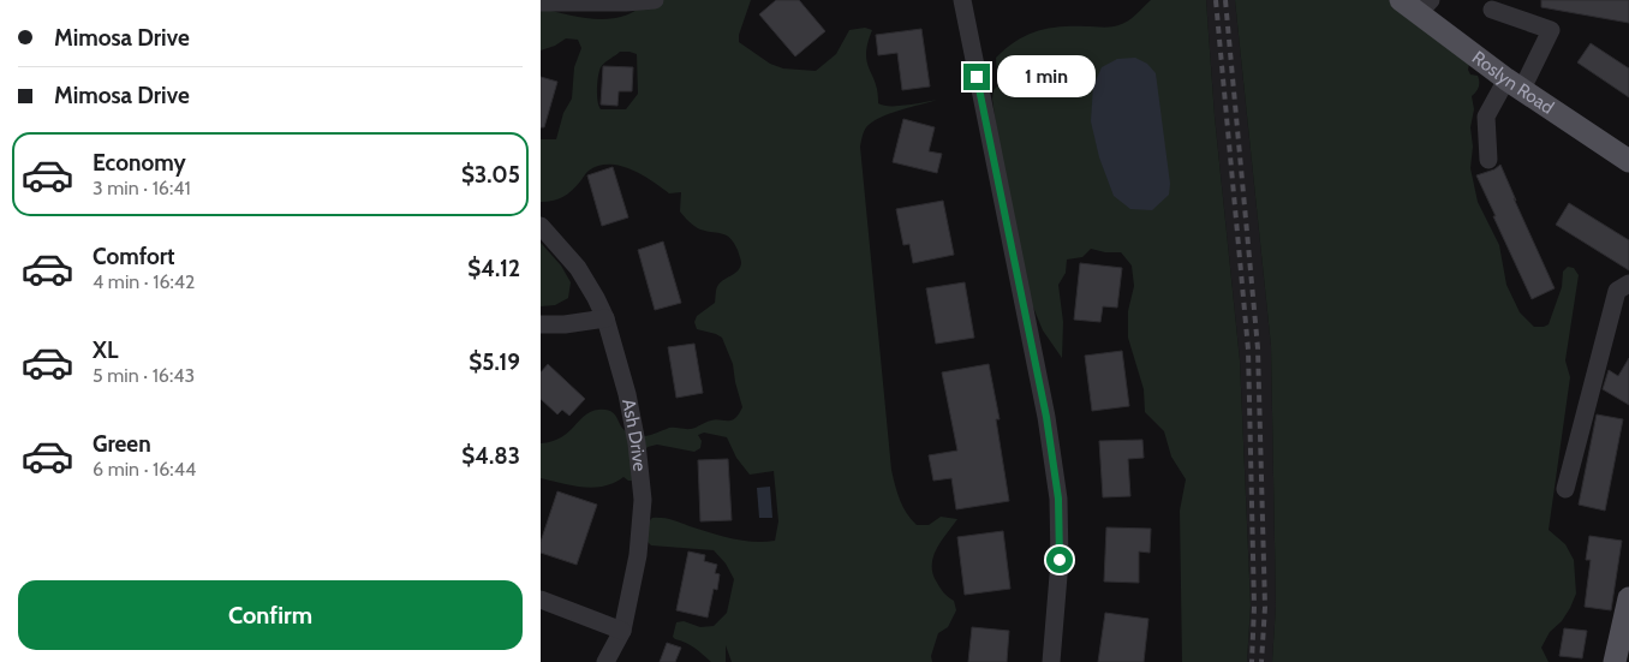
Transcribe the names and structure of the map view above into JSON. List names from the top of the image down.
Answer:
{
  "streets": {
    "main road": ["Roslyn Road"],
    "street": ["Ash Drive"]
  },
  "page": {
    "banner": ["Mimosa Drive", "Mimosa Drive"],
    "bubble": "1 min",
    "list": [
      {
        "name": "Economy",
        "note": "3 min · 16:41",
        "value": "$3.05"
      },
      {
        "name": "Comfort",
        "note": "4 min · 16:42",
        "value": "$4.12"
      },
      {
        "name": "XL",
        "note": "5 min · 16:43",
        "value": "$5.19"
      },
      {
        "name": "Green",
        "note": "6 min · 16:44",
        "value": "$4.83"
      }
    ],
    "buttons": "Confirm"
  }
}
